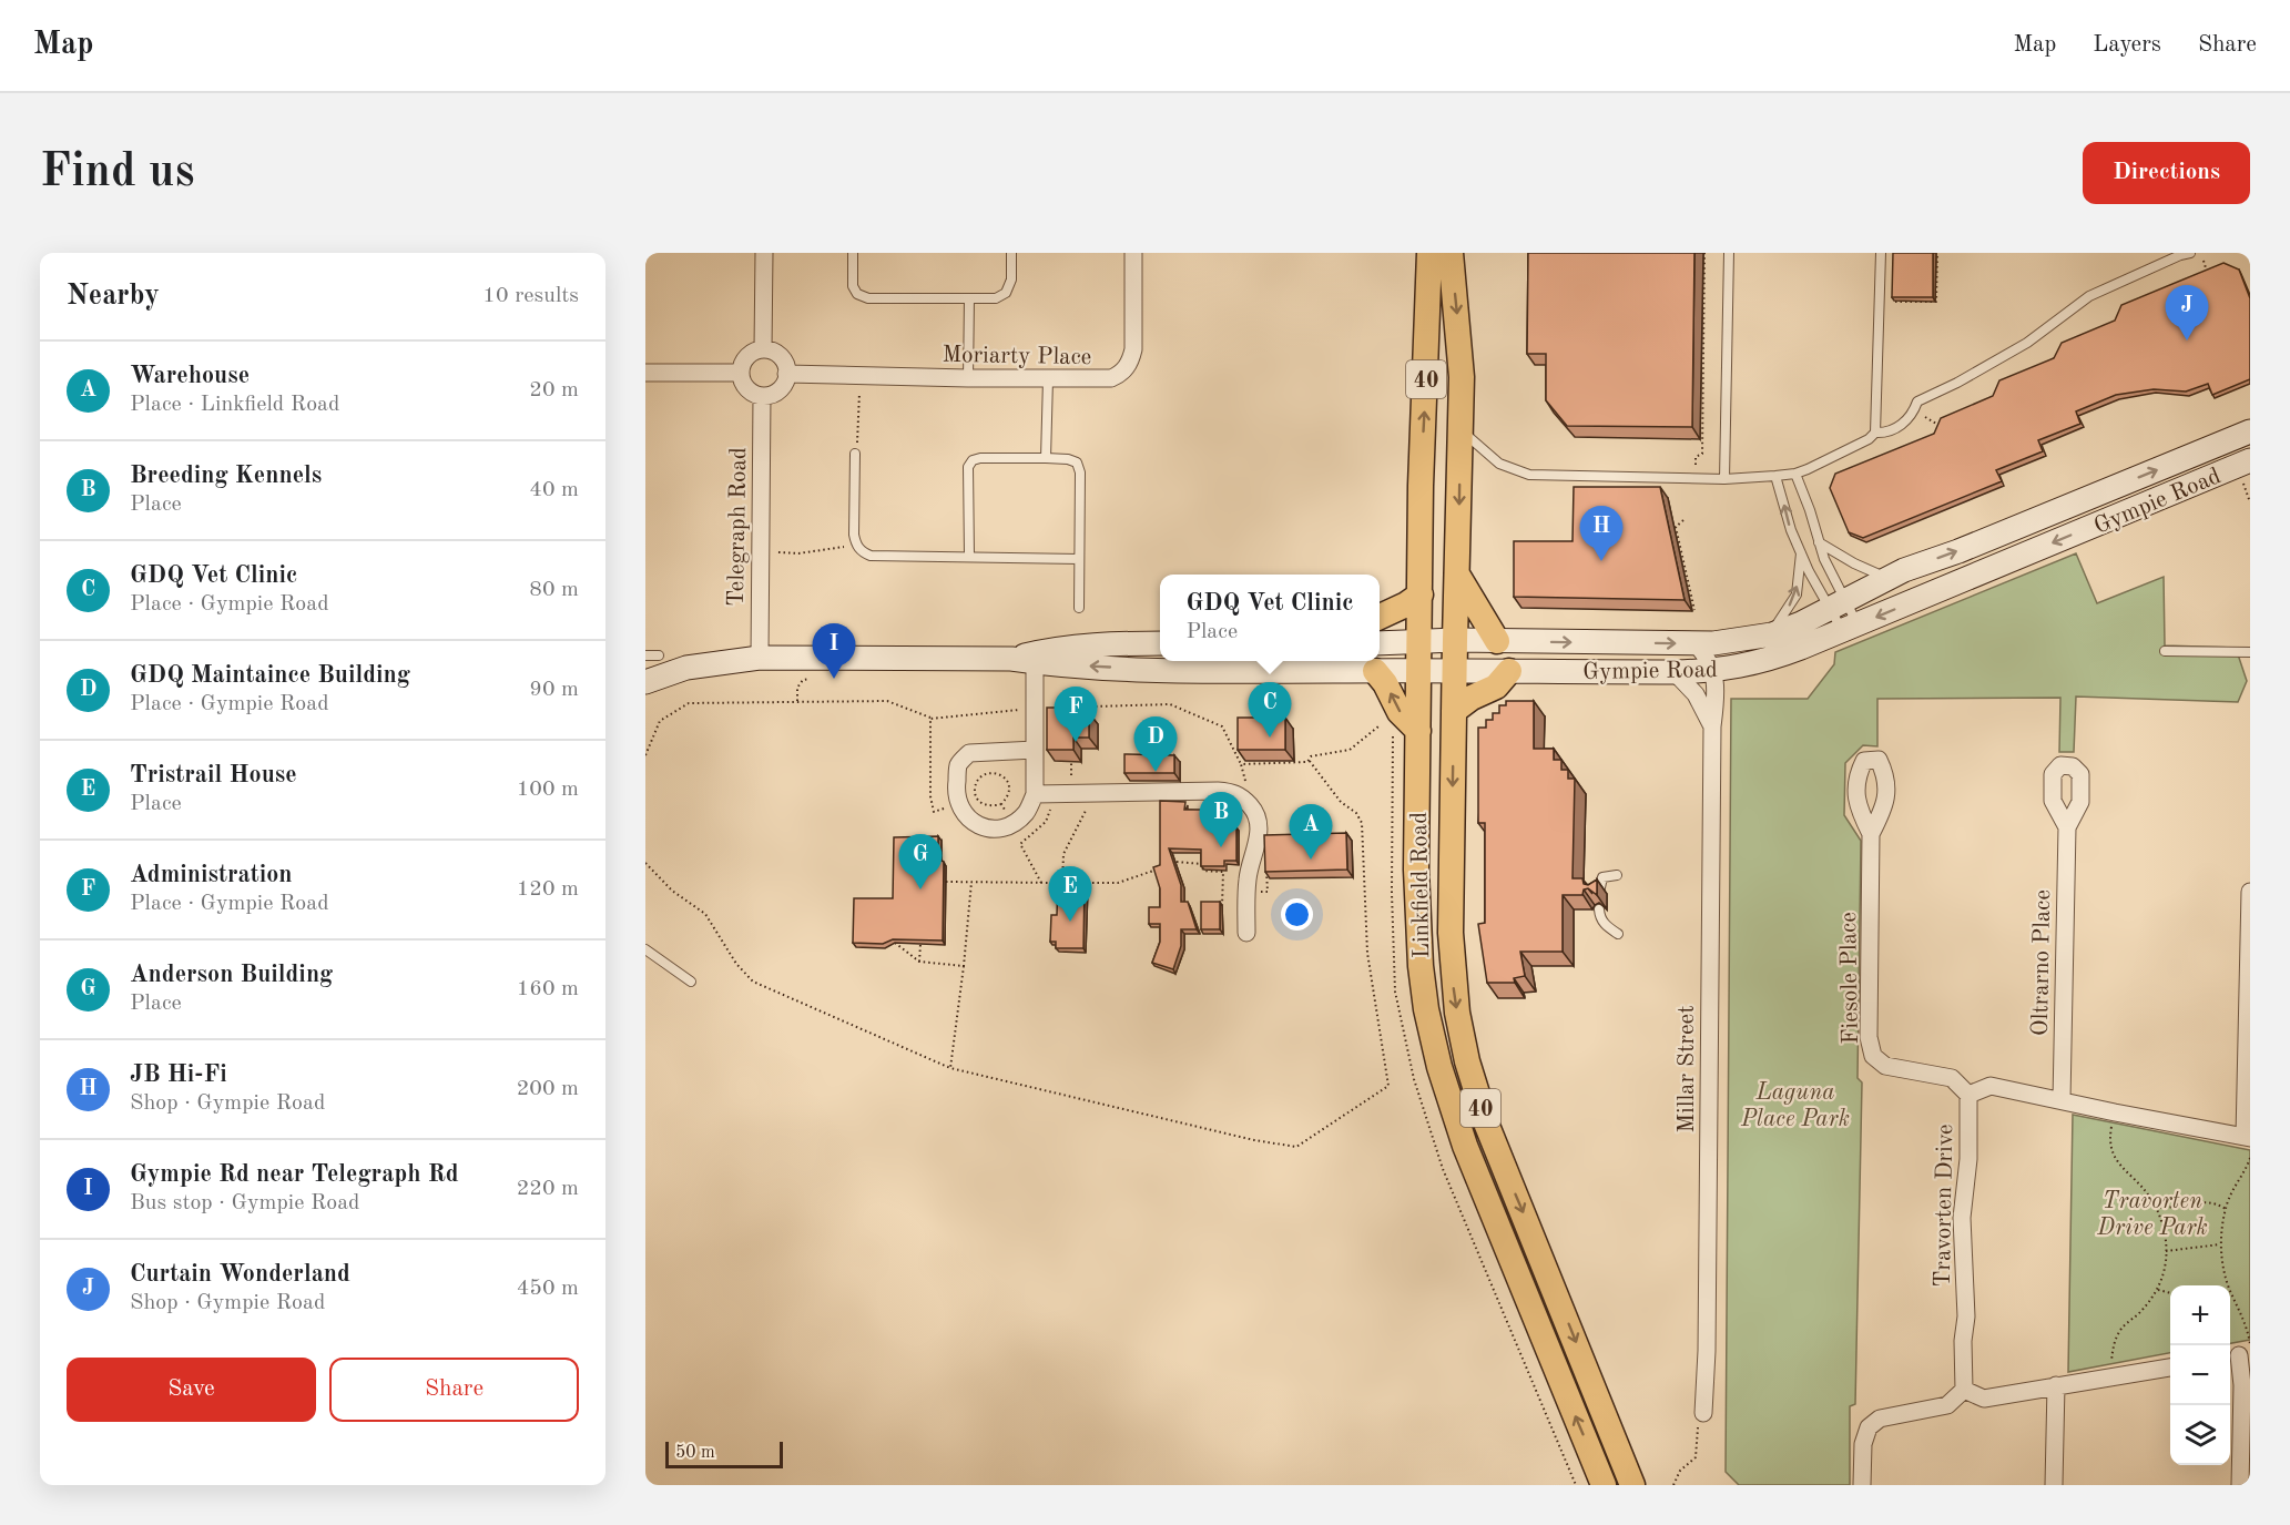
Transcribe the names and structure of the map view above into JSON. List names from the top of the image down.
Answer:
{
  "streets": {
    "main road": ["40", "Gympie Road", "Linkfield Road"],
    "street": [
      "Moriarty Place",
      "Telegraph Road",
      "Oltrarno Place",
      "Fiesole Place",
      "Millar Street",
      "Travorten Drive"
    ]
  },
  "crossings": [
    ["Moriarty Place", "Telegraph Road"],
    ["Gympie Road", "Telegraph Road"],
    ["Gympie Road", "Linkfield Road"],
    ["Gympie Road", "Millar Street"],
    ["Oltrarno Place", "Travorten Drive"],
    ["Fiesole Place", "Travorten Drive"]
  ],
  "parks": ["Laguna Place Park", "Travorten Drive Park"],
  "scale_bar": "50 m",
  "page": {
    "header": "Map",
    "nav": ["Map", "Layers", "Share"],
    "buttons": [
      "Directions",
      ["Save", "Share"]
    ],
    "title": "Find us",
    "heading": ["Nearby", "10 results"],
    "pins": [
      "J",
      "H",
      "I",
      "C",
      "F",
      "D",
      "B",
      "A",
      "G",
      "E"
    ],
    "list": [
      {
        "mark": "A",
        "name": "Warehouse",
        "note": "Place · Linkfield Road",
        "value": "20 m"
      },
      {
        "mark": "B",
        "name": "Breeding Kennels",
        "note": "Place",
        "value": "40 m"
      },
      {
        "mark": "C",
        "name": "GDQ Vet Clinic",
        "note": "Place · Gympie Road",
        "value": "80 m"
      },
      {
        "mark": "D",
        "name": "GDQ Maintaince Building",
        "note": "Place · Gympie Road",
        "value": "90 m"
      },
      {
        "mark": "E",
        "name": "Tristrail House",
        "note": "Place",
        "value": "100 m"
      },
      {
        "mark": "F",
        "name": "Administration",
        "note": "Place · Gympie Road",
        "value": "120 m"
      },
      {
        "mark": "G",
        "name": "Anderson Building",
        "note": "Place",
        "value": "160 m"
      },
      {
        "mark": "H",
        "name": "JB Hi-Fi",
        "note": "Shop · Gympie Road",
        "value": "200 m"
      },
      {
        "mark": "I",
        "name": "Gympie Rd near Telegraph Rd",
        "note": "Bus stop · Gympie Road",
        "value": "220 m"
      },
      {
        "mark": "J",
        "name": "Curtain Wonderland",
        "note": "Shop · Gympie Road",
        "value": "450 m"
      }
    ],
    "popup": ["GDQ Vet Clinic", "Place"],
    "map_buttons": ["+", "−"],
    "scale": "50 m"
  }
}
